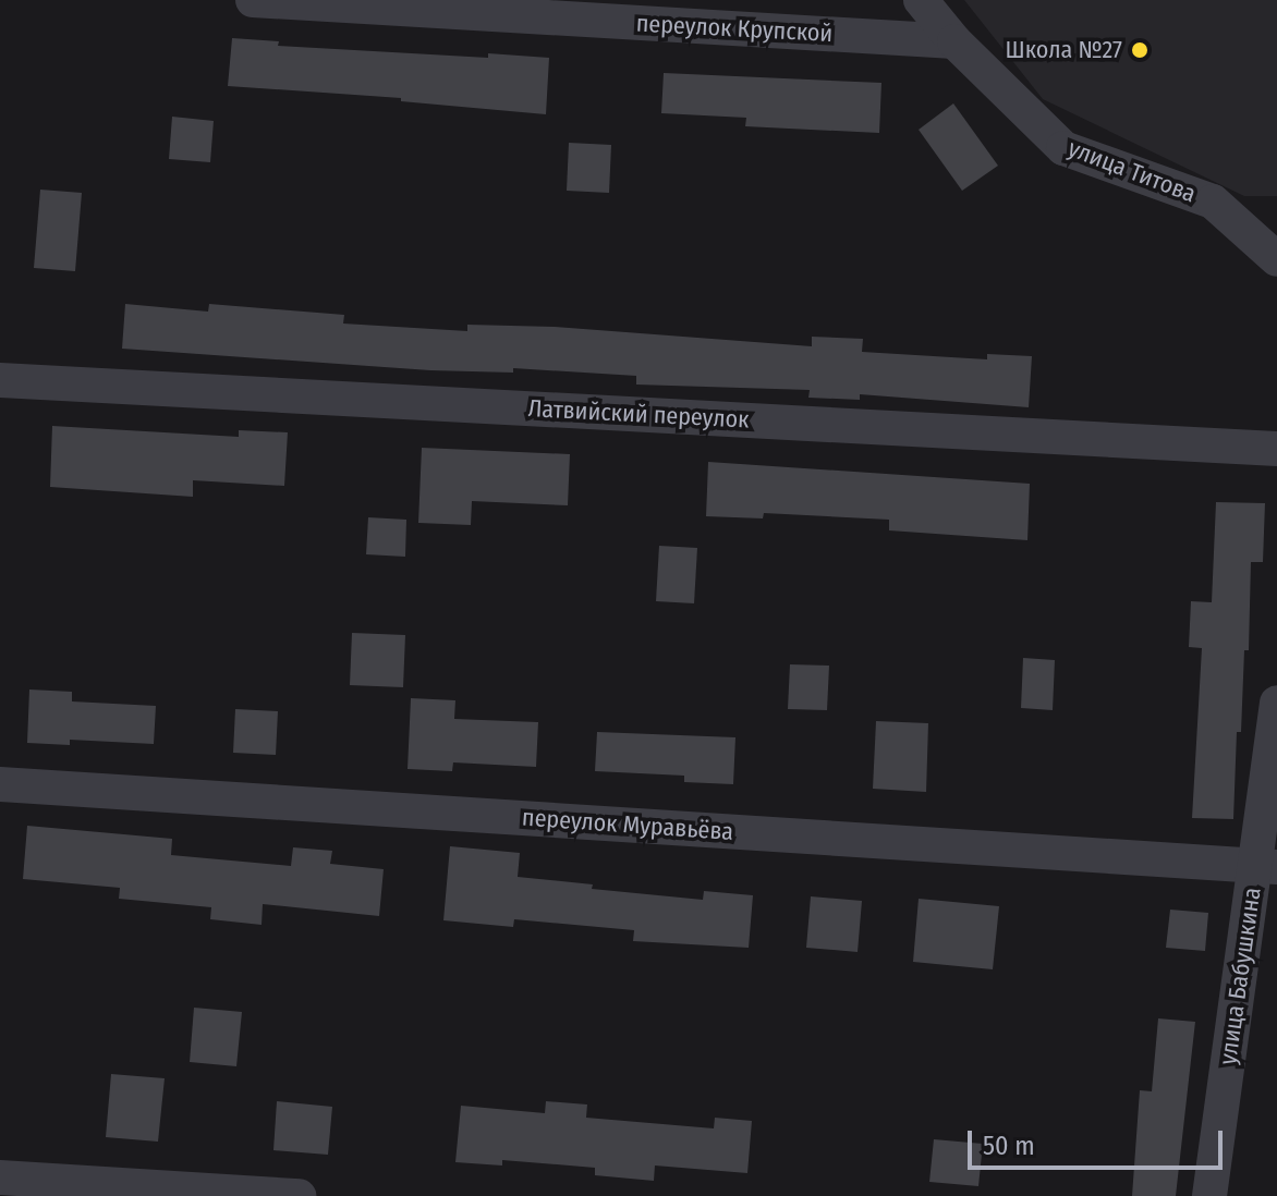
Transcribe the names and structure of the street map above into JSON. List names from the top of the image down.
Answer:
{
  "streets": {
    "street": [
      "переулок Крупской",
      "улица Титова",
      "Латвийский переулок",
      "переулок Муравьёва",
      "улица Бабушкина"
    ]
  },
  "crossings": [
    ["переулок Крупской", "улица Титова"],
    ["переулок Муравьёва", "улица Бабушкина"]
  ],
  "places": ["Школа №27"],
  "scale_bar": "50 m"
}
